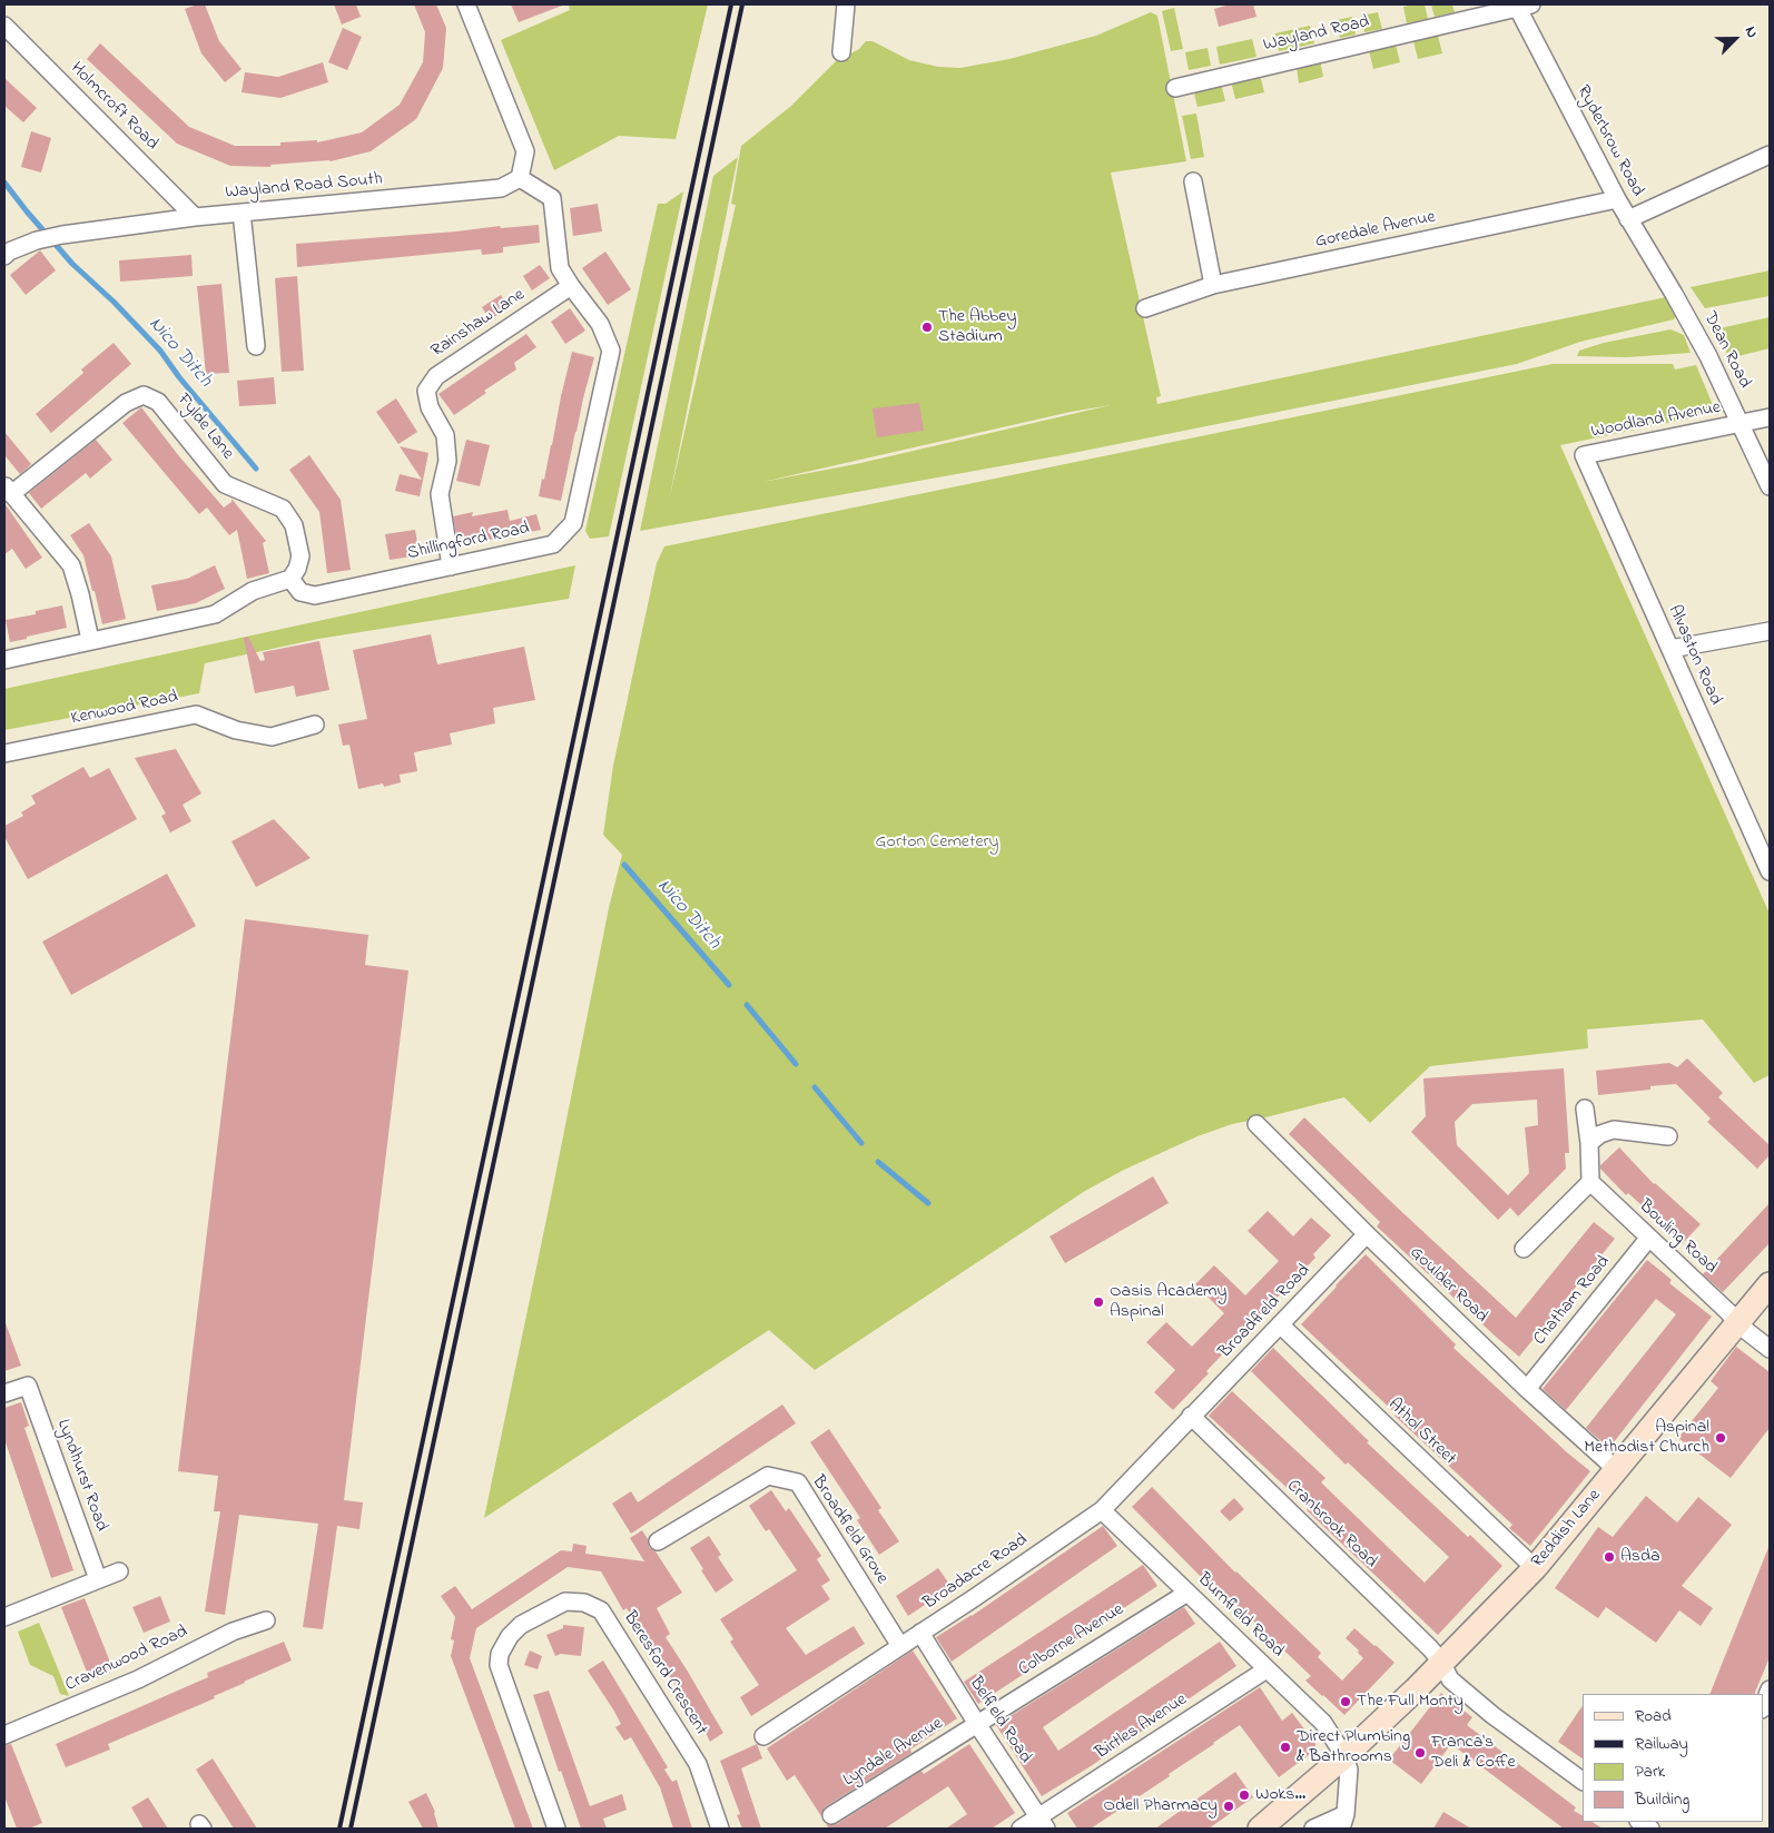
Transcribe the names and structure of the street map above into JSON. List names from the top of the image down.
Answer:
{
  "streets": {
    "main road": ["Reddish Lane"],
    "street": [
      "Wayland Road",
      "Holmcroft Road",
      "Ryderbrow Road",
      "Wayland Road South",
      "Goredale Avenue",
      "Rainshaw Lane",
      "Dean Road",
      "Woodland Avenue",
      "Fylde Lane",
      "Shillingford Road",
      "Alvaston Road",
      "Kenwood Road",
      "Bowling Road",
      "Goulder Road",
      "Chatham Road",
      "Broadfield Road",
      "Athol Street",
      "Lyndhurst Road",
      "Cranbrook Road",
      "Broadfield Grove",
      "Broadacre Road",
      "Burnfield Road",
      "Colborne Avenue",
      "Cravenwood Road",
      "Beresford Crescent",
      "Belfield Road",
      "Birtles Avenue",
      "Lyndale Avenue"
    ]
  },
  "crossings": [
    ["Wayland Road", "Ryderbrow Road"],
    ["Holmcroft Road", "Wayland Road South"],
    ["Ryderbrow Road", "Goredale Avenue"],
    ["Ryderbrow Road", "Dean Road"],
    ["Wayland Road South", "Shillingford Road"],
    ["Rainshaw Lane", "Shillingford Road"],
    ["Dean Road", "Woodland Avenue"],
    ["Woodland Avenue", "Alvaston Road"],
    ["Fylde Lane", "Shillingford Road"],
    ["Bowling Road", "Chatham Road"],
    ["Bowling Road", "Reddish Lane"],
    ["Goulder Road", "Chatham Road"],
    ["Goulder Road", "Broadfield Road"],
    ["Goulder Road", "Reddish Lane"],
    ["Broadfield Road", "Athol Street"],
    ["Broadfield Road", "Cranbrook Road"],
    ["Broadfield Road", "Broadacre Road"],
    ["Athol Street", "Reddish Lane"],
    ["Cranbrook Road", "Reddish Lane"],
    ["Cranbrook Road", "Broadacre Road"],
    ["Reddish Lane", "Burnfield Road"],
    ["Broadfield Grove", "Broadacre Road"],
    ["Broadacre Road", "Burnfield Road"],
    ["Broadacre Road", "Belfield Road"],
    ["Burnfield Road", "Colborne Avenue"],
    ["Burnfield Road", "Birtles Avenue"],
    ["Colborne Avenue", "Belfield Road"],
    ["Colborne Avenue", "Lyndale Avenue"],
    ["Belfield Road", "Birtles Avenue"],
    ["Belfield Road", "Lyndale Avenue"]
  ],
  "water": ["Nico Ditch"],
  "parks": ["Gorton Cemetery"],
  "places": [
    "The Abbey Stadium",
    "Oasis Academy Aspinal",
    "Aspinal Methodist Church",
    "Asda",
    "The Full Monty",
    "Direct Plumbing & Bathrooms",
    "Franca's Deli & Coffe",
    "Woks...",
    "Odell Pharmacy"
  ],
  "legend": [
    "Road",
    "Railway",
    "Park",
    "Building"
  ],
  "north": "top right"
}
